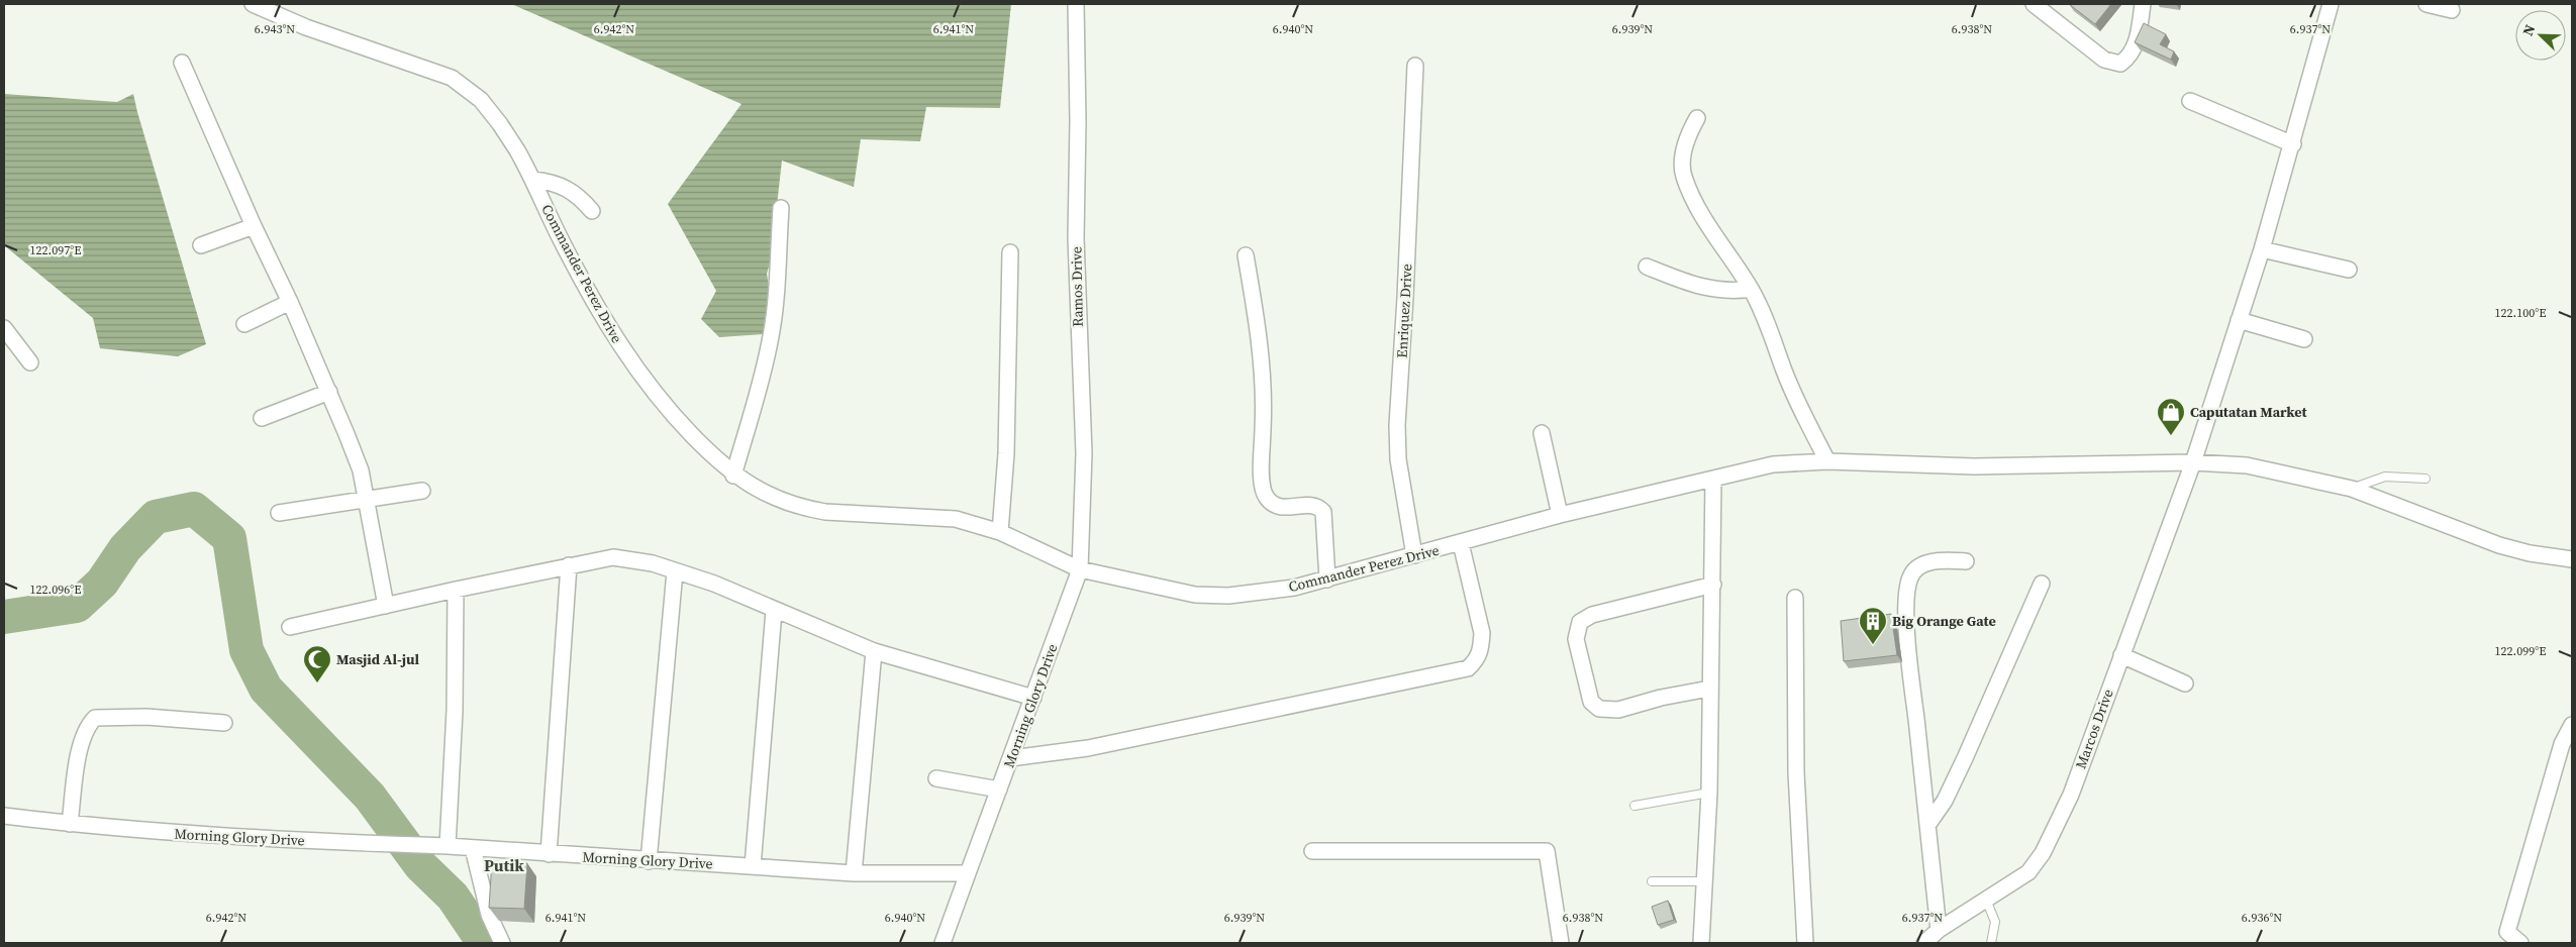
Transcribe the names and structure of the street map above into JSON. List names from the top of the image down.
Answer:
{
  "streets": {
    "street": [
      "Commander Perez Drive",
      "Ramos Drive",
      "Enriquez Drive",
      "Morning Glory Drive",
      "Marcos Drive"
    ]
  },
  "crossings": [
    ["Commander Perez Drive", "Ramos Drive"],
    ["Commander Perez Drive", "Enriquez Drive"],
    ["Commander Perez Drive", "Morning Glory Drive"],
    ["Commander Perez Drive", "Marcos Drive"],
    ["Ramos Drive", "Morning Glory Drive"]
  ],
  "districts": ["Putik"],
  "places": {
    "shop": ["Caputatan Market"],
    "building": ["Big Orange Gate"],
    "mosque": ["Masjid Al-jul"]
  },
  "north": "top left",
  "coordinates": [
    "6.940°N",
    "6.942°N",
    "6.941°N",
    "6.939°N",
    "6.938°N",
    "6.937°N",
    "6.943°N",
    "122.097°E",
    "122.100°E",
    "122.096°E",
    "122.099°E",
    "6.936°N"
  ]
}
